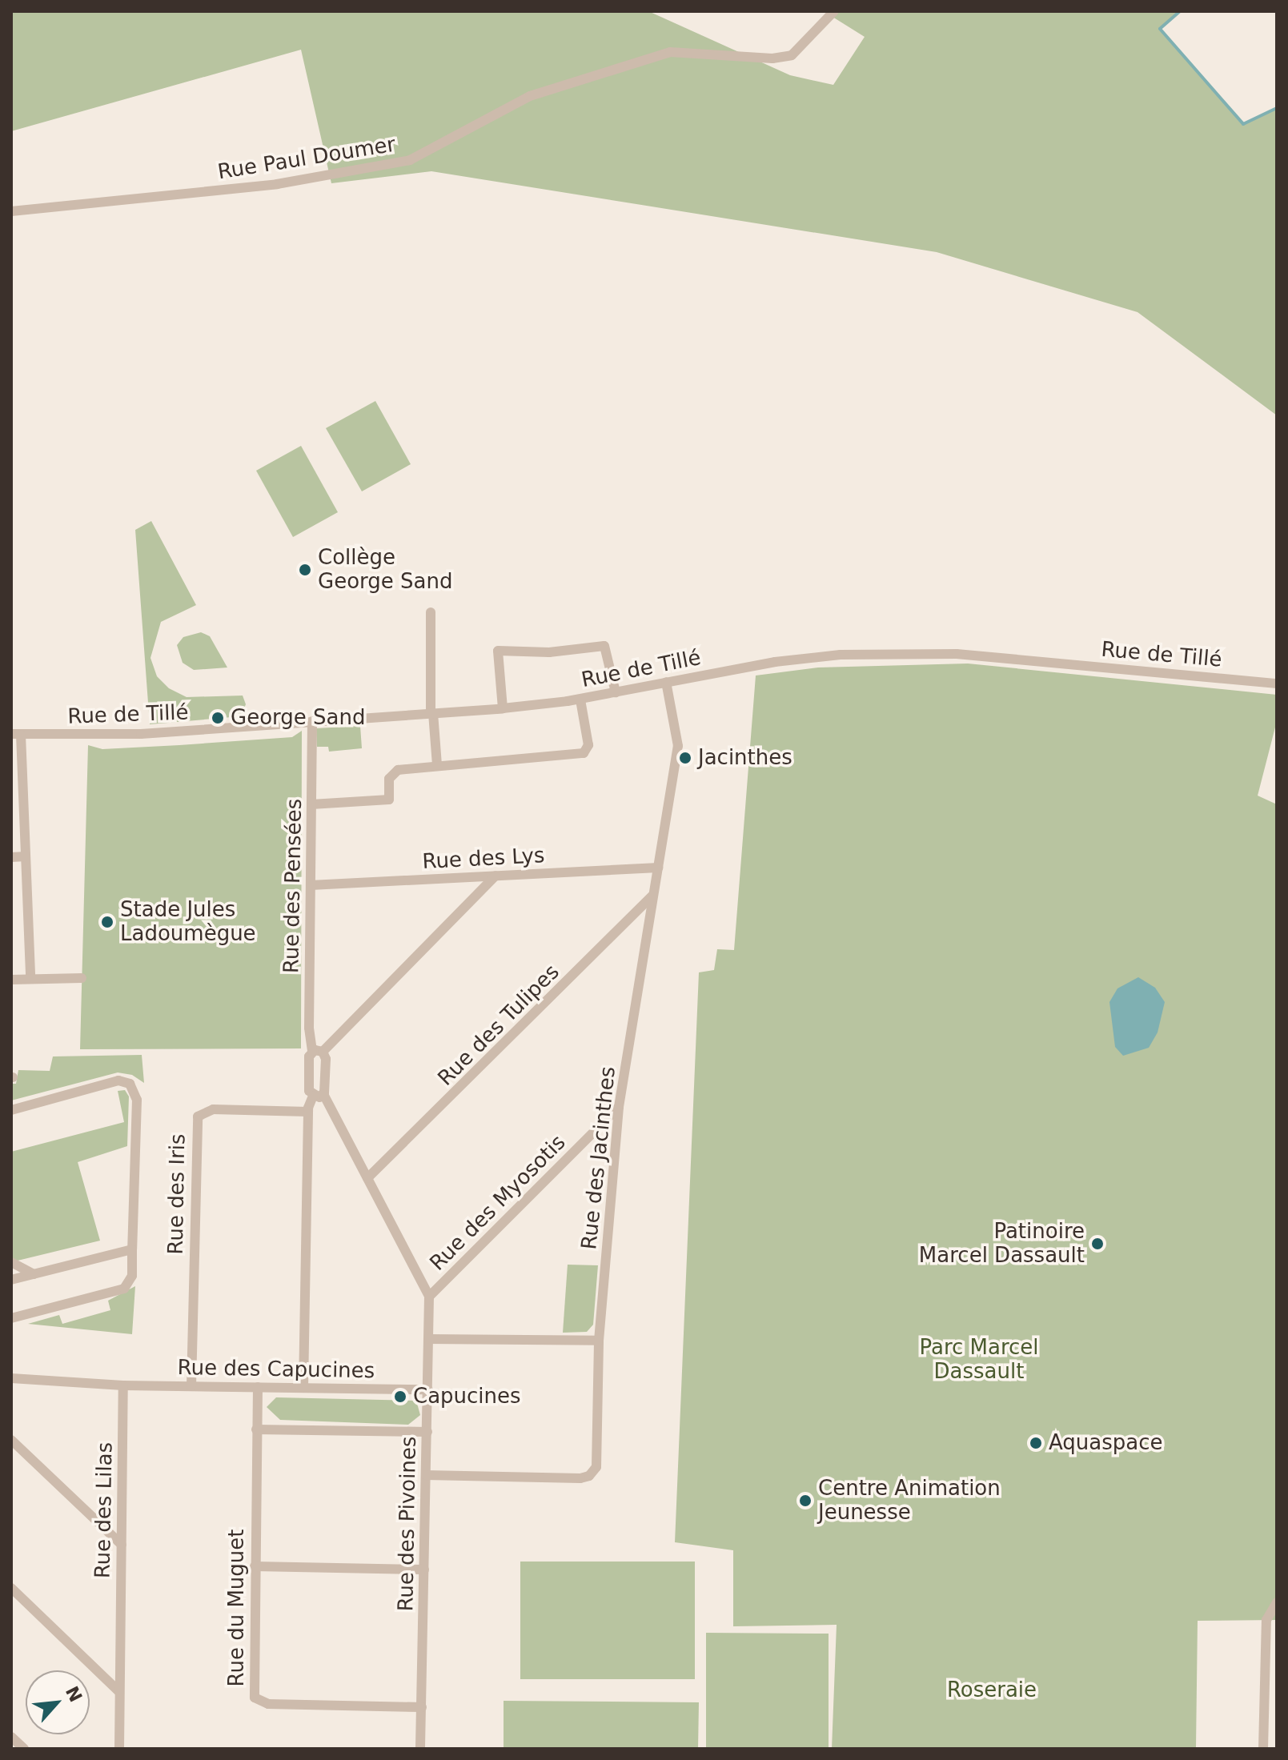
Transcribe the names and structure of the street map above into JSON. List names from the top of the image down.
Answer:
{
  "streets": {
    "street": [
      "Rue Paul Doumer",
      "Rue de Tillé",
      "Rue des Lys",
      "Rue des Pensées",
      "Rue des Tulipes",
      "Rue des Jacinthes",
      "Rue des Iris",
      "Rue des Myosotis",
      "Rue des Capucines",
      "Rue des Lilas",
      "Rue des Pivoines",
      "Rue du Muguet"
    ]
  },
  "crossings": [
    ["Rue de Tillé", "Rue des Pensées"],
    ["Rue de Tillé", "Rue des Jacinthes"],
    ["Rue des Lys", "Rue des Pensées"],
    ["Rue des Lys", "Rue des Jacinthes"],
    ["Rue des Pensées", "Rue des Iris"],
    ["Rue des Pensées", "Rue des Capucines"],
    ["Rue des Pensées", "Rue des Pivoines"],
    ["Rue des Tulipes", "Rue des Jacinthes"],
    ["Rue des Tulipes", "Rue des Pivoines"],
    ["Rue des Jacinthes", "Rue des Myosotis"],
    ["Rue des Jacinthes", "Rue des Pivoines"],
    ["Rue des Iris", "Rue des Capucines"],
    ["Rue des Myosotis", "Rue des Pivoines"],
    ["Rue des Capucines", "Rue des Lilas"],
    ["Rue des Capucines", "Rue des Pivoines"],
    ["Rue des Capucines", "Rue du Muguet"],
    ["Rue des Pivoines", "Rue du Muguet"]
  ],
  "parks": ["Parc Marcel Dassault", "Roseraie"],
  "places": [
    "Collège George Sand",
    "George Sand",
    "Jacinthes",
    "Stade Jules Ladoumègue",
    "Patinoire Marcel Dassault",
    "Capucines",
    "Aquaspace",
    "Centre Animation Jeunesse"
  ],
  "north": "top right"
}
